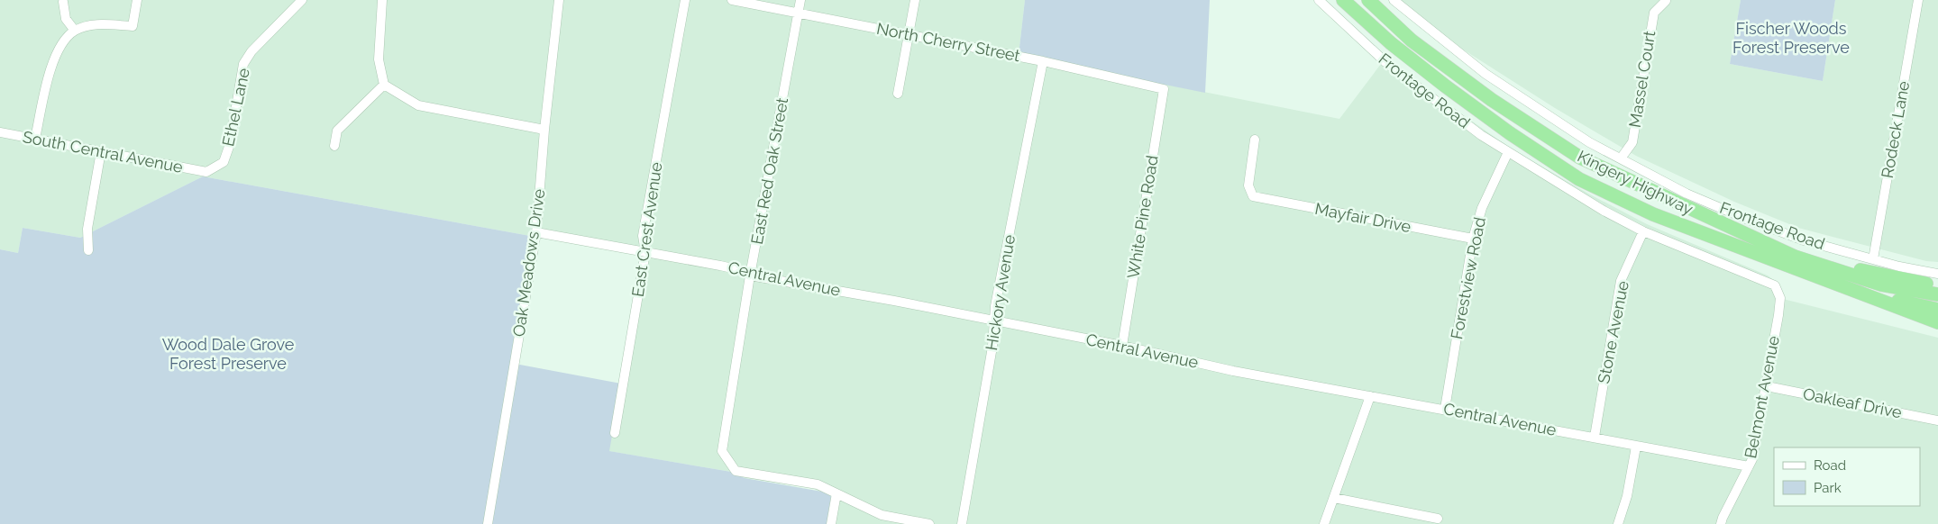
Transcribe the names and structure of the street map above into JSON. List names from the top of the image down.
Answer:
{
  "streets": {
    "highway": ["Kingery Highway"],
    "street": [
      "North Cherry Street",
      "Massel Court",
      "Frontage Road",
      "Ethel Lane",
      "Rodeck Lane",
      "South Central Avenue",
      "East Red Oak Street",
      "White Pine Road",
      "Mayfair Drive",
      "East Crest Avenue",
      "Oak Meadows Drive",
      "Forestview Road",
      "Central Avenue",
      "Hickory Avenue",
      "Stone Avenue",
      "Belmont Avenue",
      "Oakleaf Drive"
    ]
  },
  "crossings": [
    ["North Cherry Street", "East Red Oak Street"],
    ["North Cherry Street", "White Pine Road"],
    ["North Cherry Street", "Hickory Avenue"],
    ["Massel Court", "Frontage Road"],
    ["Frontage Road", "Rodeck Lane"],
    ["Frontage Road", "Forestview Road"],
    ["Frontage Road", "Stone Avenue"],
    ["Frontage Road", "Belmont Avenue"],
    ["Ethel Lane", "South Central Avenue"],
    ["East Red Oak Street", "Central Avenue"],
    ["White Pine Road", "Central Avenue"],
    ["Mayfair Drive", "Forestview Road"],
    ["East Crest Avenue", "Central Avenue"],
    ["Oak Meadows Drive", "Central Avenue"],
    ["Forestview Road", "Central Avenue"],
    ["Central Avenue", "Hickory Avenue"],
    ["Central Avenue", "Stone Avenue"],
    ["Central Avenue", "Belmont Avenue"],
    ["Belmont Avenue", "Oakleaf Drive"]
  ],
  "parks": ["Fischer Woods Forest Preserve", "Wood Dale Grove Forest Preserve"],
  "legend": ["Road", "Park"]
}
